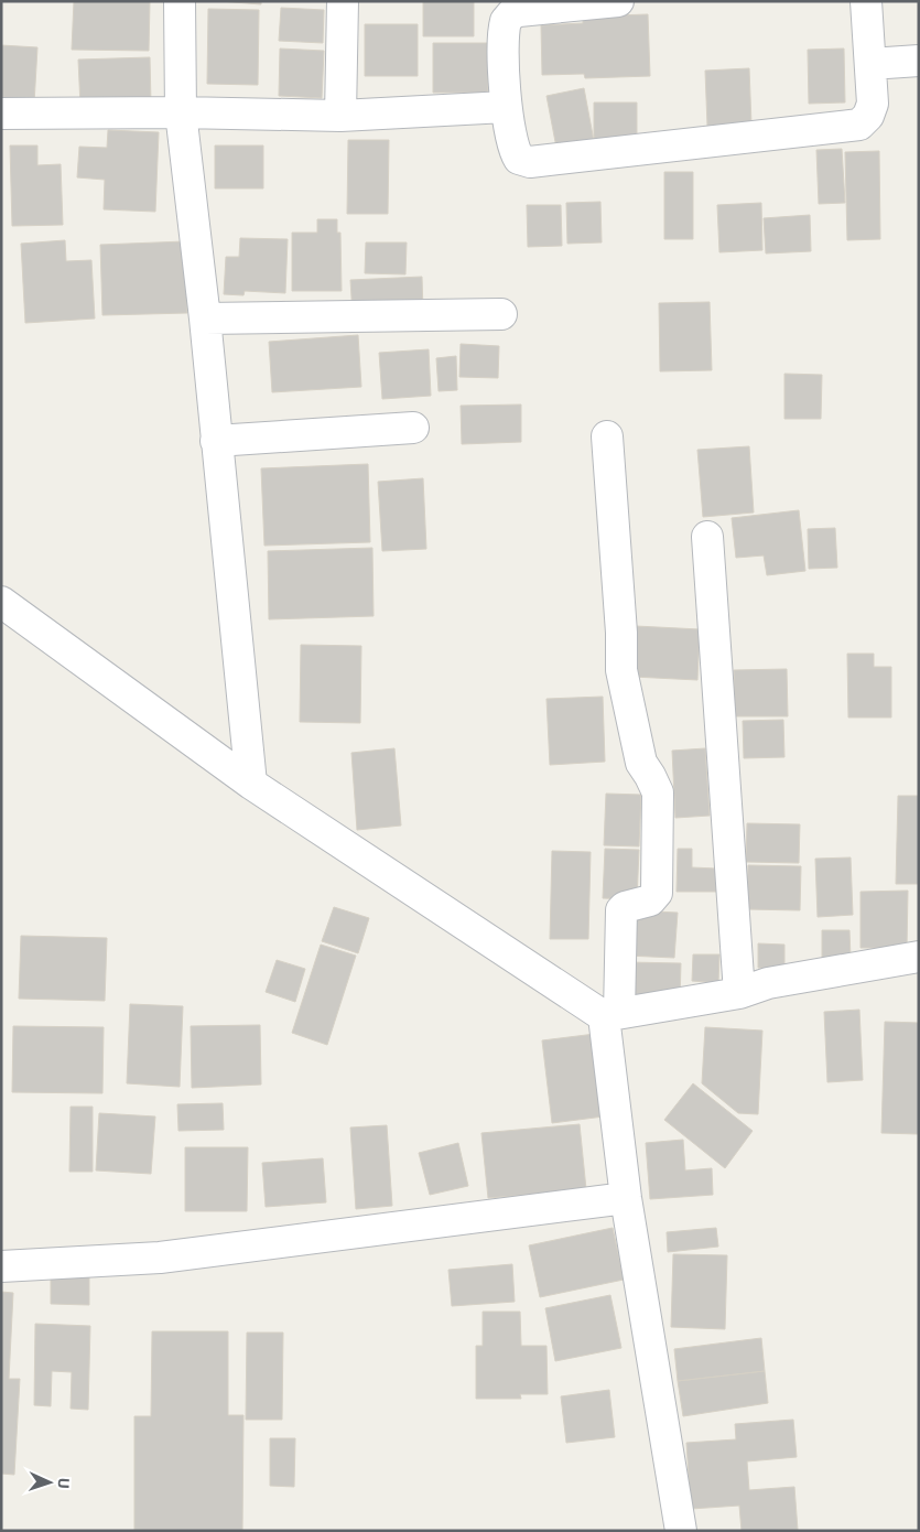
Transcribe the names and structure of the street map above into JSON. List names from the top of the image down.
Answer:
{
  "north": "right"
}
